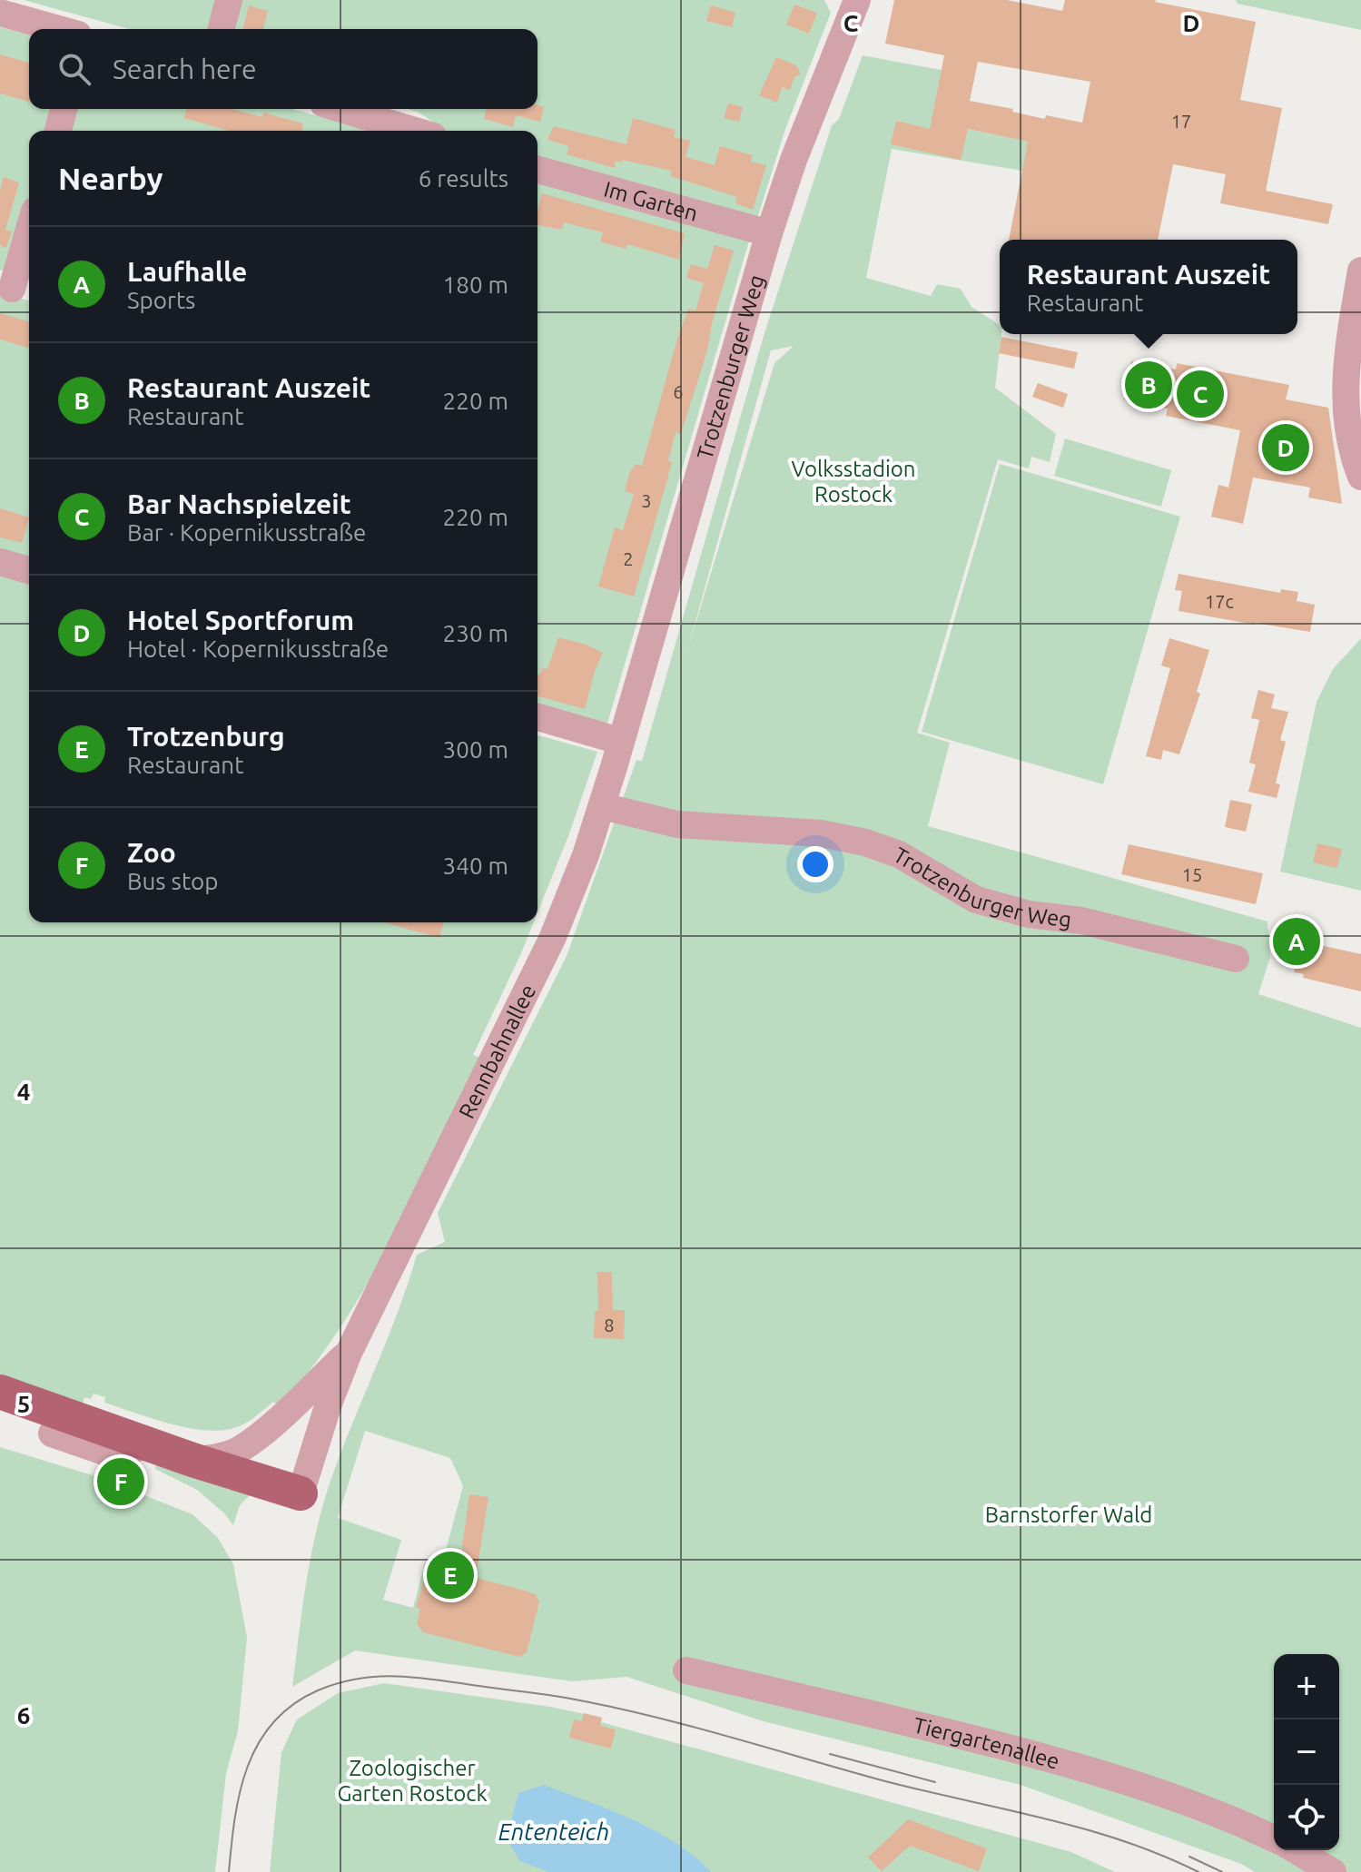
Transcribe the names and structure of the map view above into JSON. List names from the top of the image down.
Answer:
{
  "streets": {
    "street": [
      "Im Garten",
      "Trotzenburger Weg",
      "Rennbahnallee",
      "Tiergartenallee"
    ]
  },
  "crossings": [
    ["Im Garten", "Trotzenburger Weg"],
    ["Trotzenburger Weg", "Rennbahnallee"]
  ],
  "water": ["Ententeich"],
  "parks": ["Volksstadion Rostock", "Barnstorfer Wald", "Zoologischer Garten Rostock"],
  "house_numbers": [
    "17",
    "6",
    "3",
    "2",
    "17c",
    "15",
    "8"
  ],
  "page": {
    "search": "Search here",
    "heading": ["Nearby", "6 results"],
    "list": [
      {
        "mark": "A",
        "name": "Laufhalle",
        "note": "Sports",
        "value": "180 m"
      },
      {
        "mark": "B",
        "name": "Restaurant Auszeit",
        "note": "Restaurant",
        "value": "220 m"
      },
      {
        "mark": "C",
        "name": "Bar Nachspielzeit",
        "note": "Bar · Kopernikusstraße",
        "value": "220 m"
      },
      {
        "mark": "D",
        "name": "Hotel Sportforum",
        "note": "Hotel · Kopernikusstraße",
        "value": "230 m"
      },
      {
        "mark": "E",
        "name": "Trotzenburg",
        "note": "Restaurant",
        "value": "300 m"
      },
      {
        "mark": "F",
        "name": "Zoo",
        "note": "Bus stop",
        "value": "340 m"
      }
    ],
    "popup": ["Restaurant Auszeit", "Restaurant"],
    "pins": [
      "B",
      "C",
      "D",
      "A",
      "F",
      "E"
    ],
    "map_buttons": ["+", "−"]
  },
  "grid": {
    "columns": ["C", "D"],
    "rows": ["4", "5", "6"]
  }
}
